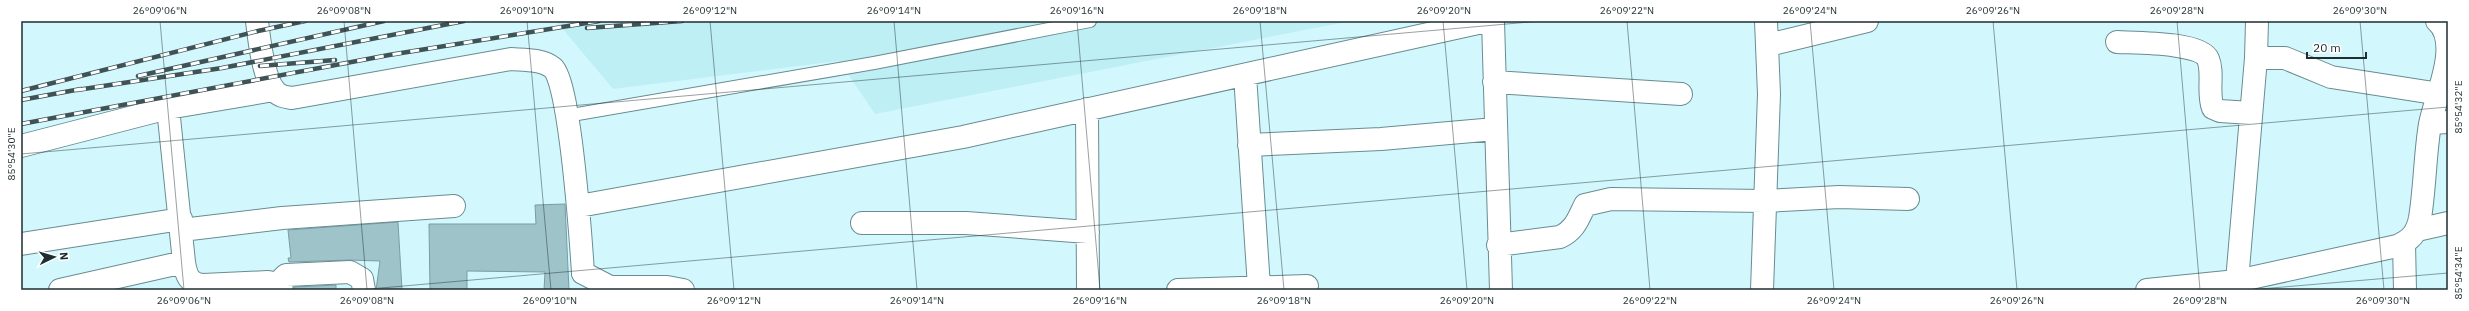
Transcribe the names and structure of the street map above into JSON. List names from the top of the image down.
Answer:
{
  "scale_bar": "20 m",
  "north": "right",
  "coordinates": [
    "26°09'06\"N",
    "26°09'08\"N",
    "26°09'10\"N",
    "26°09'12\"N",
    "26°09'14\"N",
    "26°09'16\"N",
    "26°09'18\"N",
    "26°09'20\"N",
    "26°09'22\"N",
    "26°09'24\"N",
    "26°09'26\"N",
    "26°09'28\"N",
    "26°09'30\"N",
    "85°54'32\"E",
    "85°54'30\"E",
    "85°54'34\"E"
  ]
}
